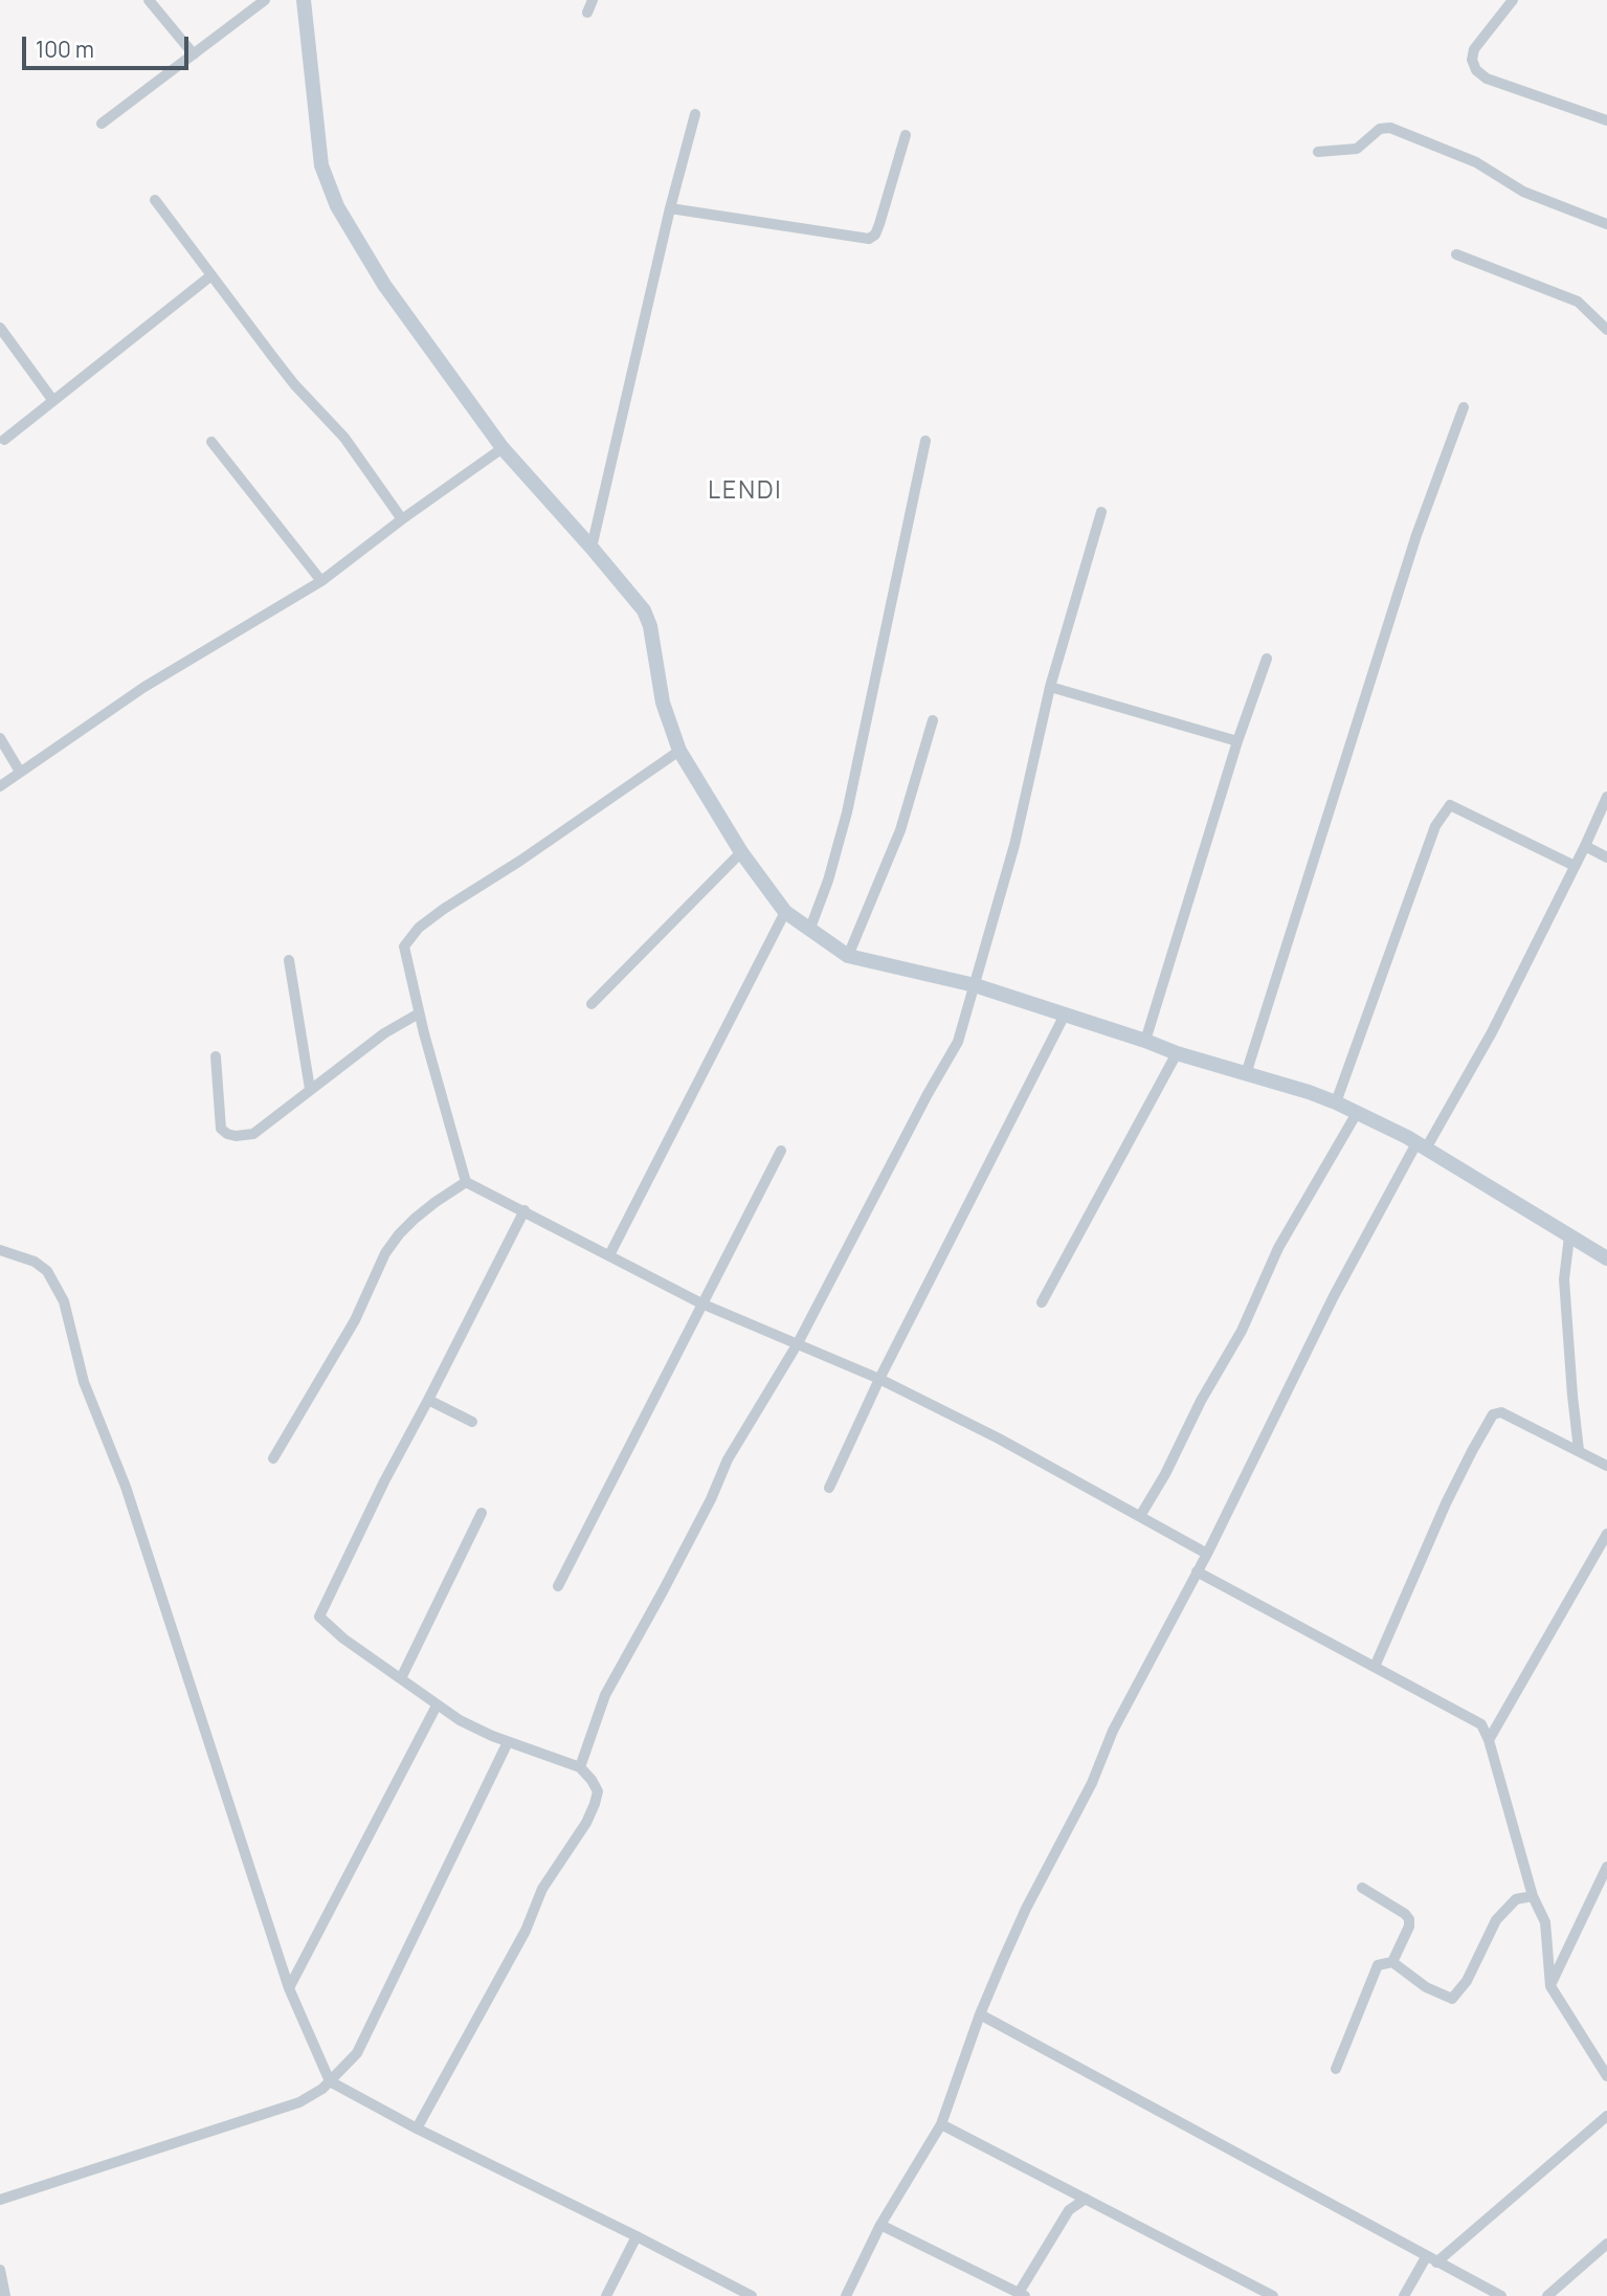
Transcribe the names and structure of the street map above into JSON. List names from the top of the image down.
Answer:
{
  "districts": ["LENDI"],
  "scale_bar": "100 m"
}
